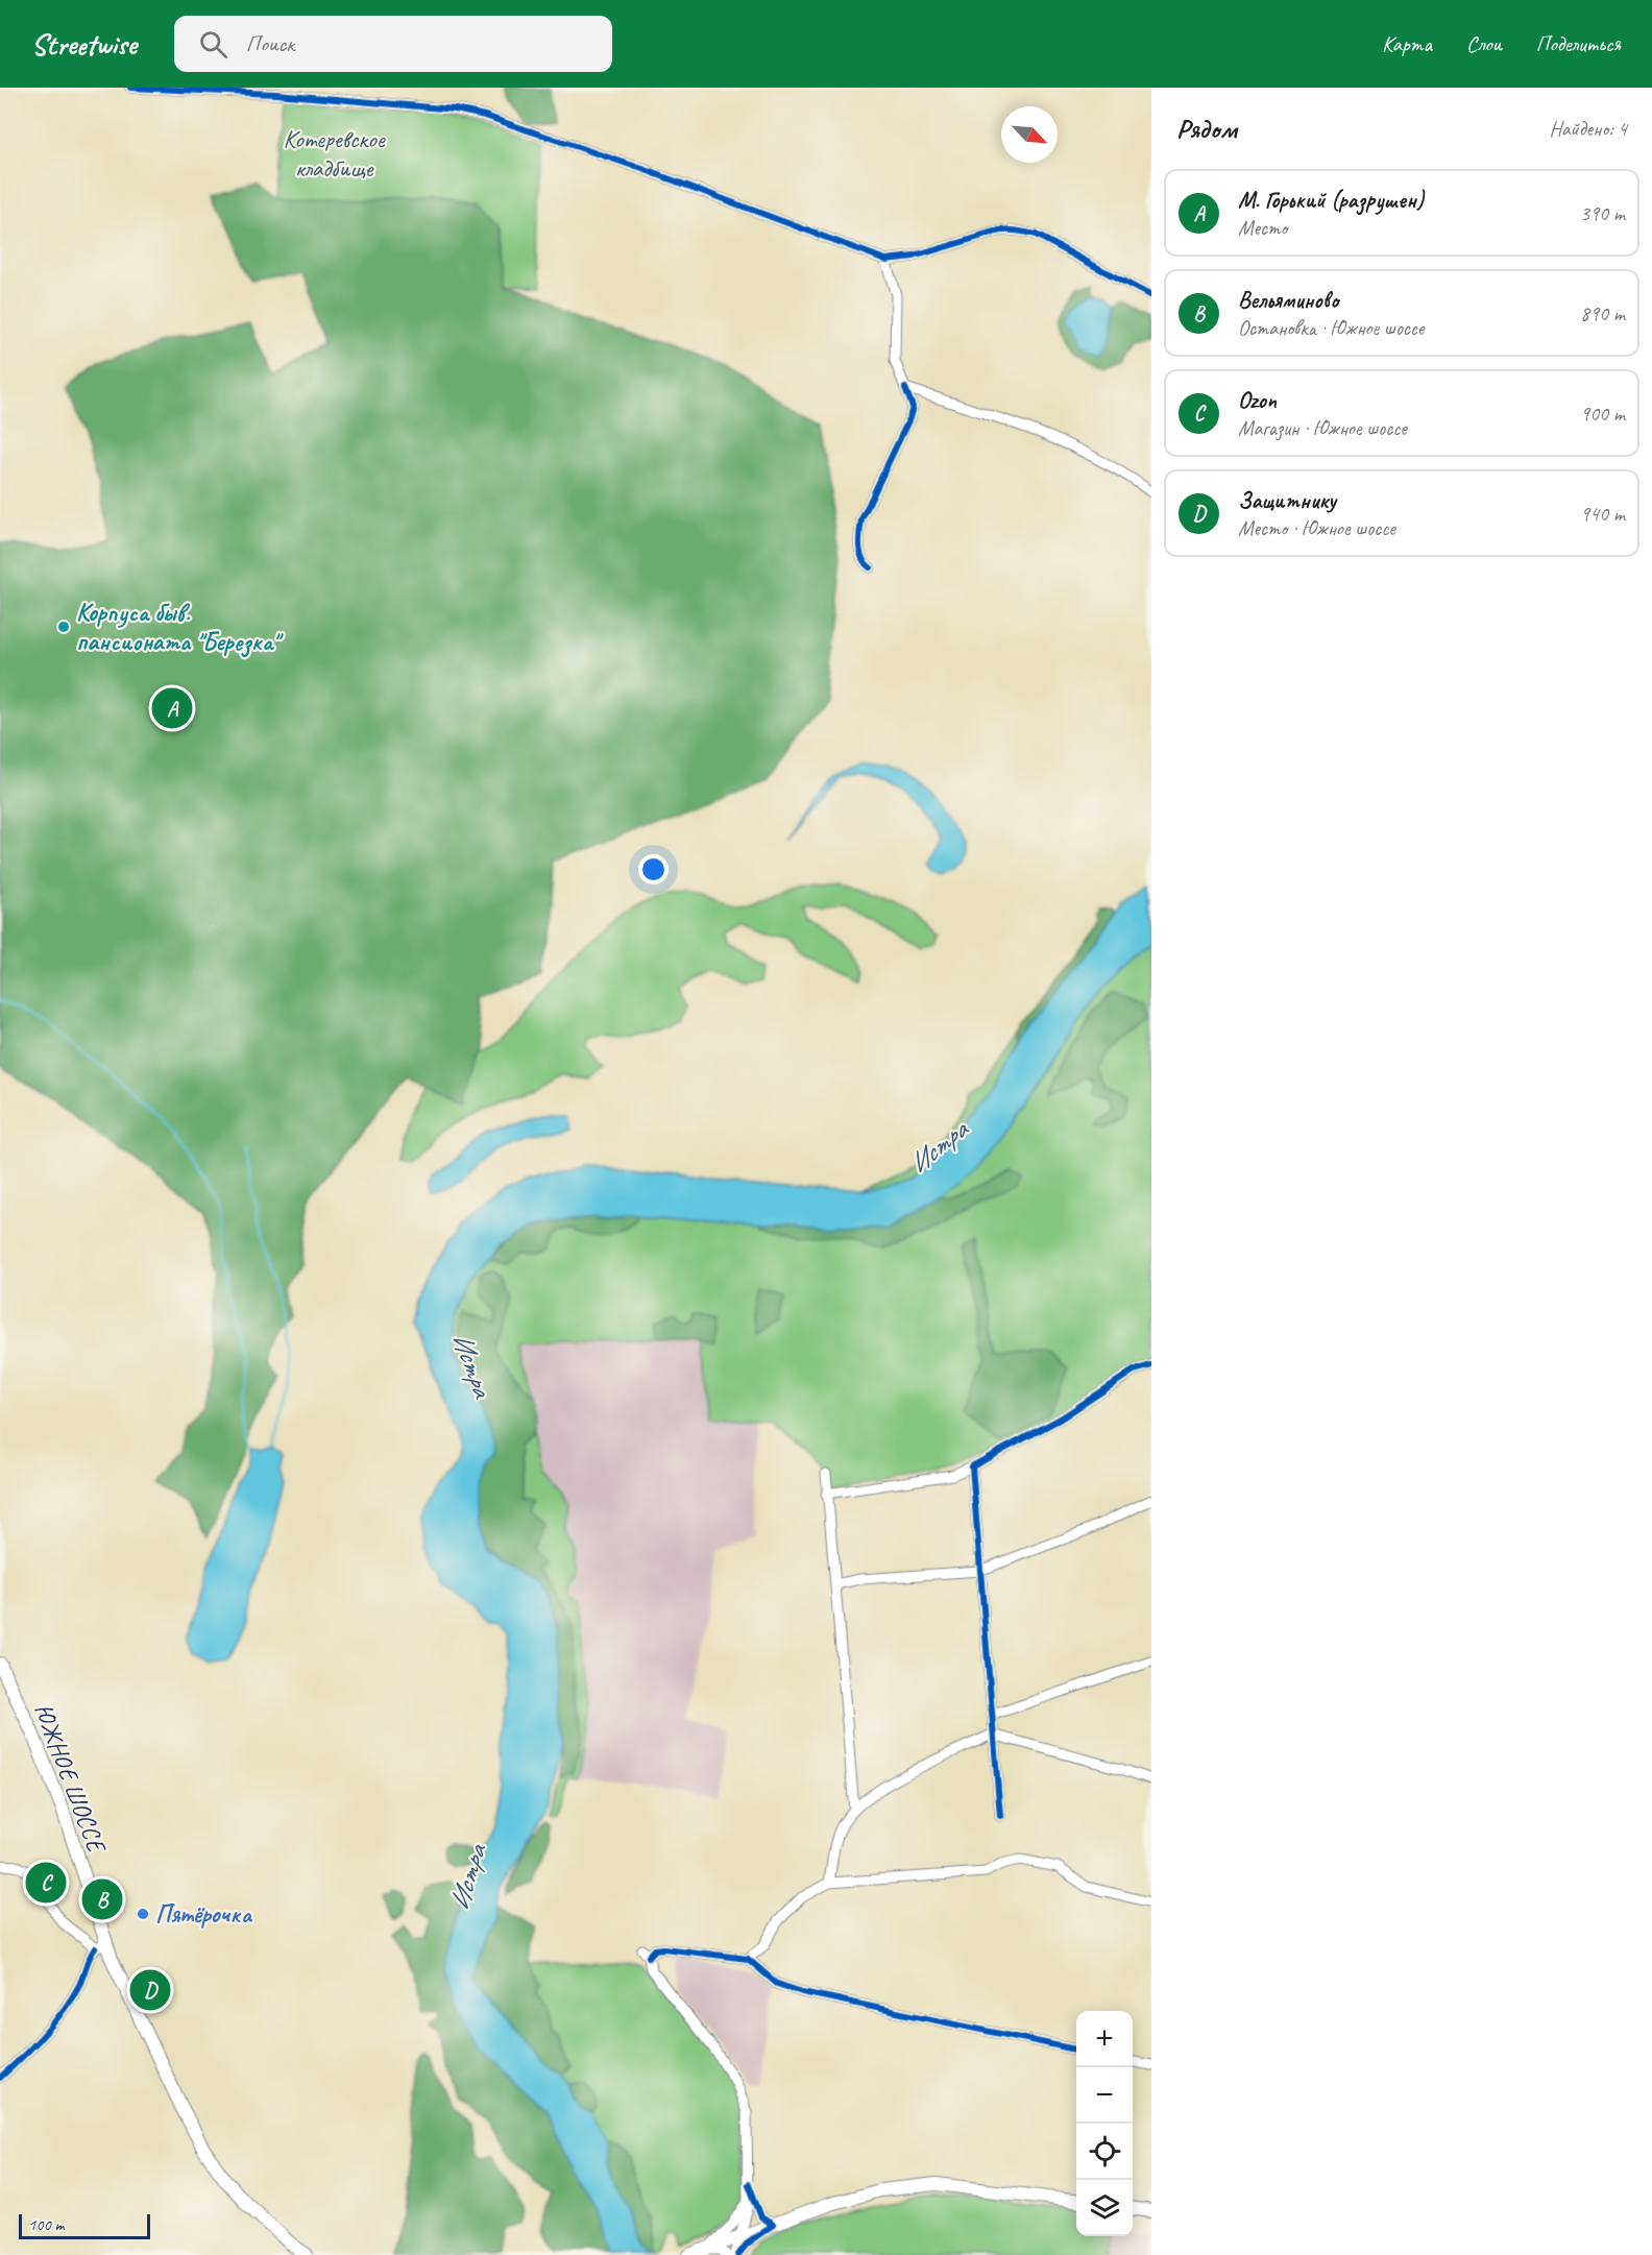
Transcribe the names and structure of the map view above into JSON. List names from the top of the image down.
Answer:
{
  "streets": {
    "main road": ["ЮЖНОЕ ШОССЕ"]
  },
  "water": ["Истра"],
  "parks": ["Котеревское кладбище"],
  "places": ["Корпуса быв. пансионата \"Березка\"", "Пятёрочка"],
  "scale_bar": "100 m",
  "north": "bottom right",
  "page": {
    "header": "Streetwise",
    "search": "Поиск",
    "nav": ["Карта", "Слои", "Поделиться"],
    "heading": ["Рядом", "Найдено: 4"],
    "list": [
      {
        "mark": "A",
        "name": "М. Горький (разрушен)",
        "note": "Место",
        "value": "390 m"
      },
      {
        "mark": "B",
        "name": "Вельяминово",
        "note": "Остановка · Южное шоссе",
        "value": "890 m"
      },
      {
        "mark": "C",
        "name": "Ozon",
        "note": "Магазин · Южное шоссе",
        "value": "900 m"
      },
      {
        "mark": "D",
        "name": "Защитнику",
        "note": "Место · Южное шоссе",
        "value": "940 m"
      }
    ],
    "pins": [
      "A",
      "C",
      "B",
      "D"
    ],
    "map_buttons": ["+", "−"],
    "scale": "100 m"
  }
}
